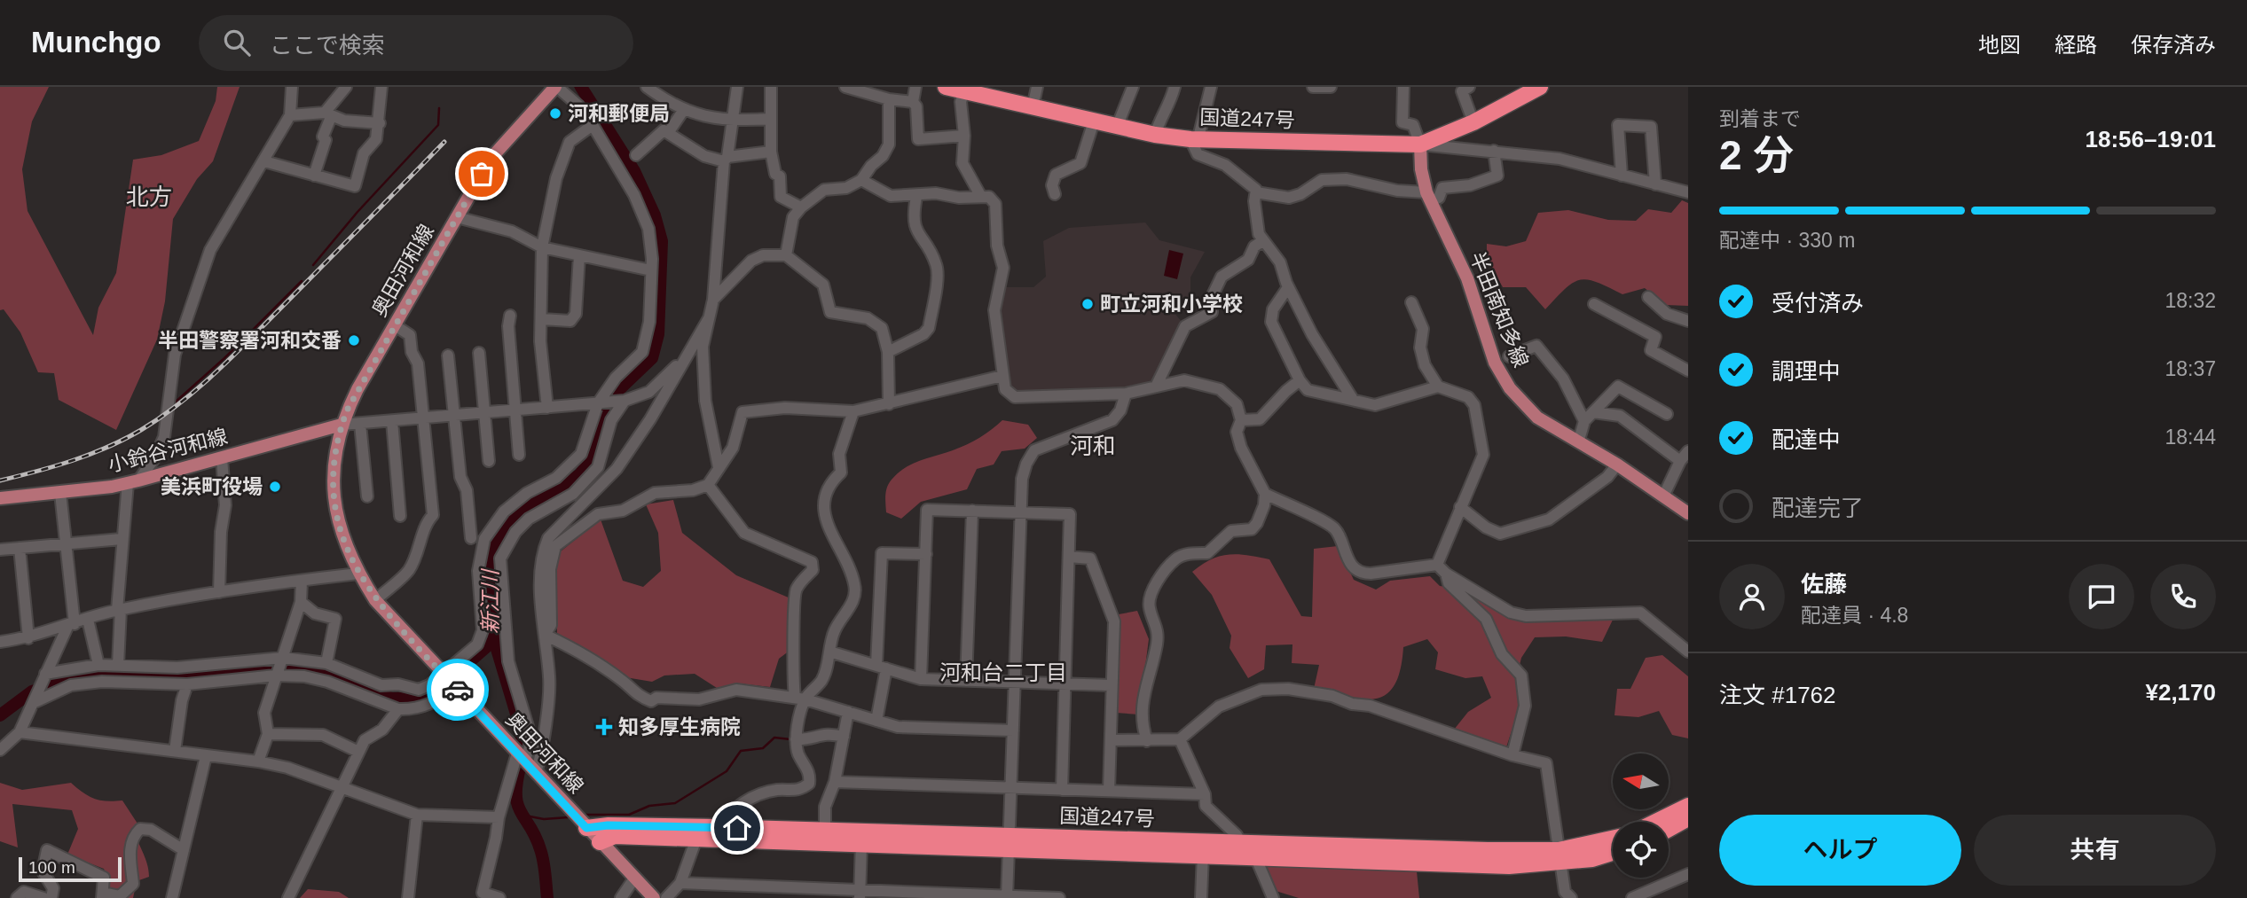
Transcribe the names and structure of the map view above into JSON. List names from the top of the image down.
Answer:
{
  "streets": {
    "highway": ["国道247号"],
    "main road": ["奥田河和線", "半田南知多線", "小鈴谷河和線"]
  },
  "crossings": [
    ["国道247号", "奥田河和線"],
    ["国道247号", "半田南知多線"],
    ["奥田河和線", "小鈴谷河和線"]
  ],
  "districts": ["北方", "河和", "河和台二丁目"],
  "water": ["新江川"],
  "places": {
    "other": [
      "河和郵便局",
      "町立河和小学校",
      "半田警察署河和交番",
      "美浜町役場"
    ],
    "health": ["知多厚生病院"]
  },
  "scale_bar": "100 m",
  "north": "left",
  "page": {
    "header": "Munchgo",
    "search": "ここで検索",
    "nav": ["地図", "経路", "保存済み"],
    "heading": ["2 分", "到着まで", "18:56–19:01"],
    "panel": [
      "佐藤",
      "配達員 · 4.8",
      "注文 #1762",
      "¥2,170"
    ],
    "bar": "配達中 · 330 m",
    "list": [
      ["受付済み", "18:32"],
      ["調理中", "18:37"],
      ["配達中", "18:44"],
      "配達完了"
    ],
    "buttons": ["ヘルプ", "共有"],
    "scale": "100 m"
  }
}
